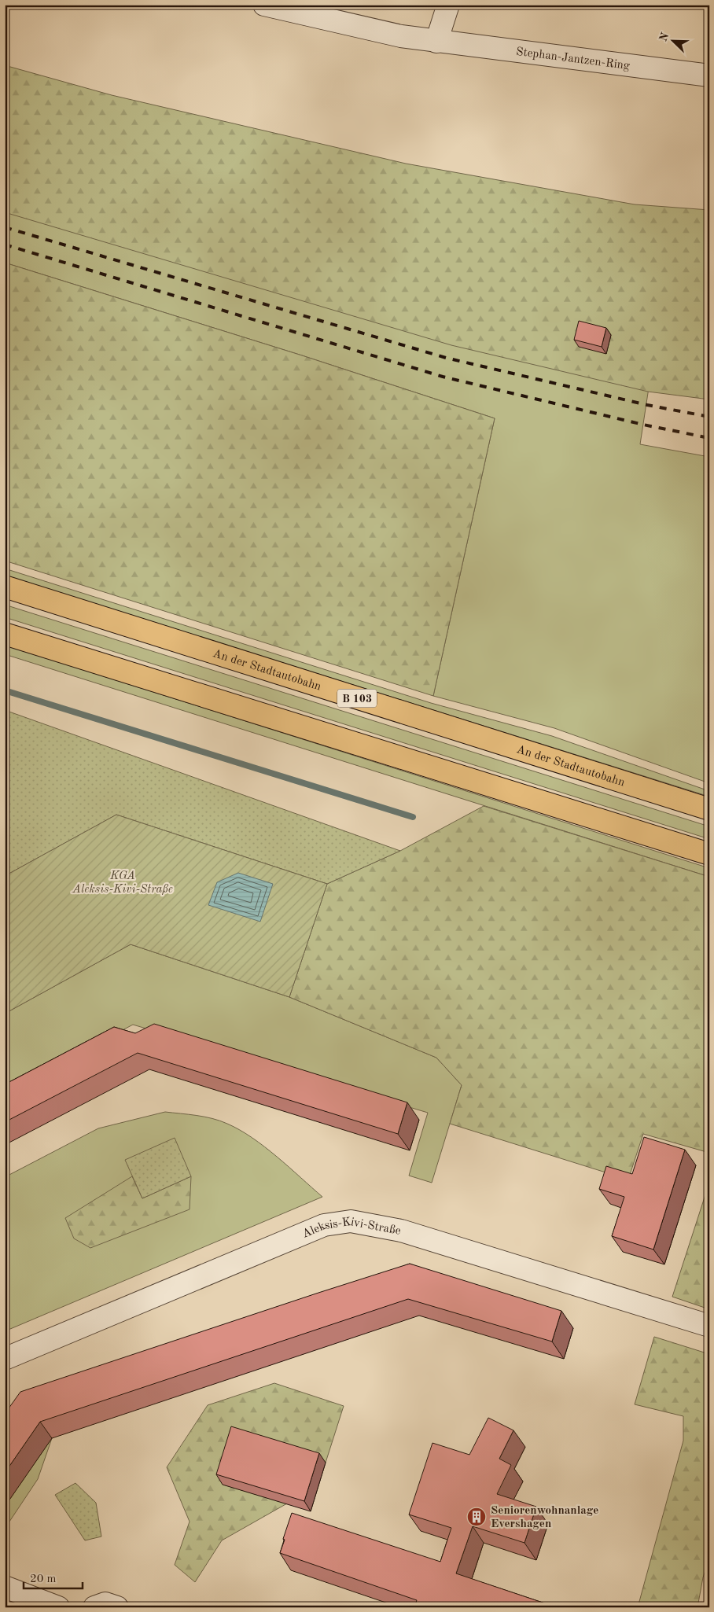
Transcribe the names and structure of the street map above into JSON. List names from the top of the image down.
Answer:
{
  "streets": {
    "highway": ["An der Stadtautobahn", "B 103"],
    "street": ["Stephan-Jantzen-Ring", "Aleksis-Kivi-Straße"]
  },
  "parks": ["KGA Aleksis-Kivi-Straße"],
  "places": {
    "building": ["Seniorenwohnanlage Evershagen"]
  },
  "scale_bar": "20 m",
  "north": "top left"
}
